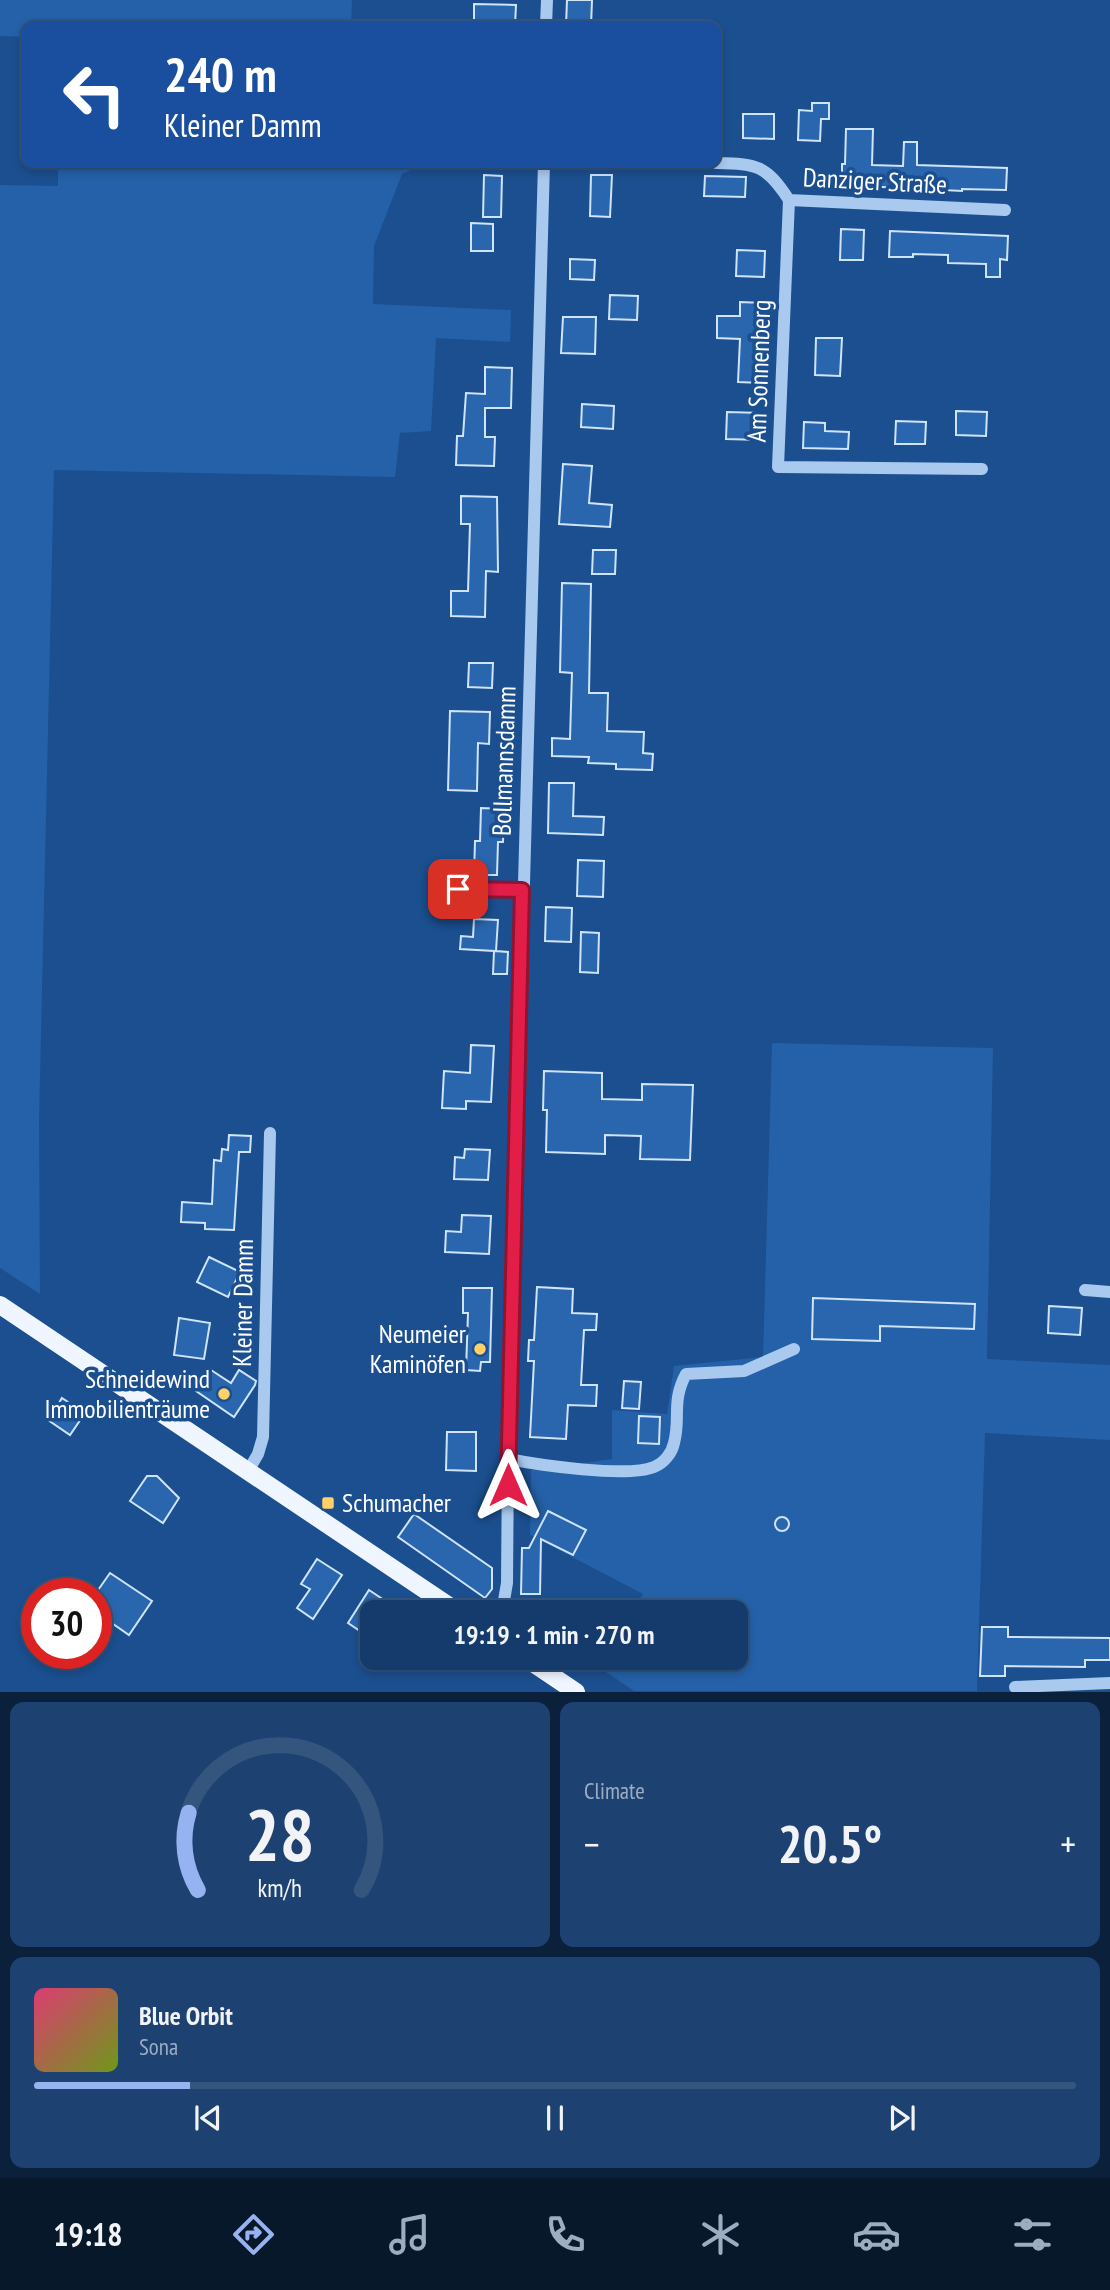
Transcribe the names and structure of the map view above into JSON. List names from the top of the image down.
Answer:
{
  "streets": {
    "street": [
      "Danziger Straße",
      "Am Sonnenberg",
      "Bollmannsdamm",
      "Kleiner Damm"
    ]
  },
  "crossings": [
    ["Danziger Straße", "Am Sonnenberg"]
  ],
  "places": {
    "other": ["Neumeier Kaminöfen", "Schneidewind Immobilienträume"],
    "transit": ["Schumacher"]
  },
  "page": {
    "turn": ["240 m", "Kleiner Damm"],
    "limit": "30",
    "trip": "19:19 · 1 min · 270 m",
    "tile": "Climate",
    "heat": ["−", "20.5°", "+"],
    "song": ["Blue Orbit", "Sona"],
    "tabs": "19:18",
    "gauge": ["28", "km/h"]
  }
}
